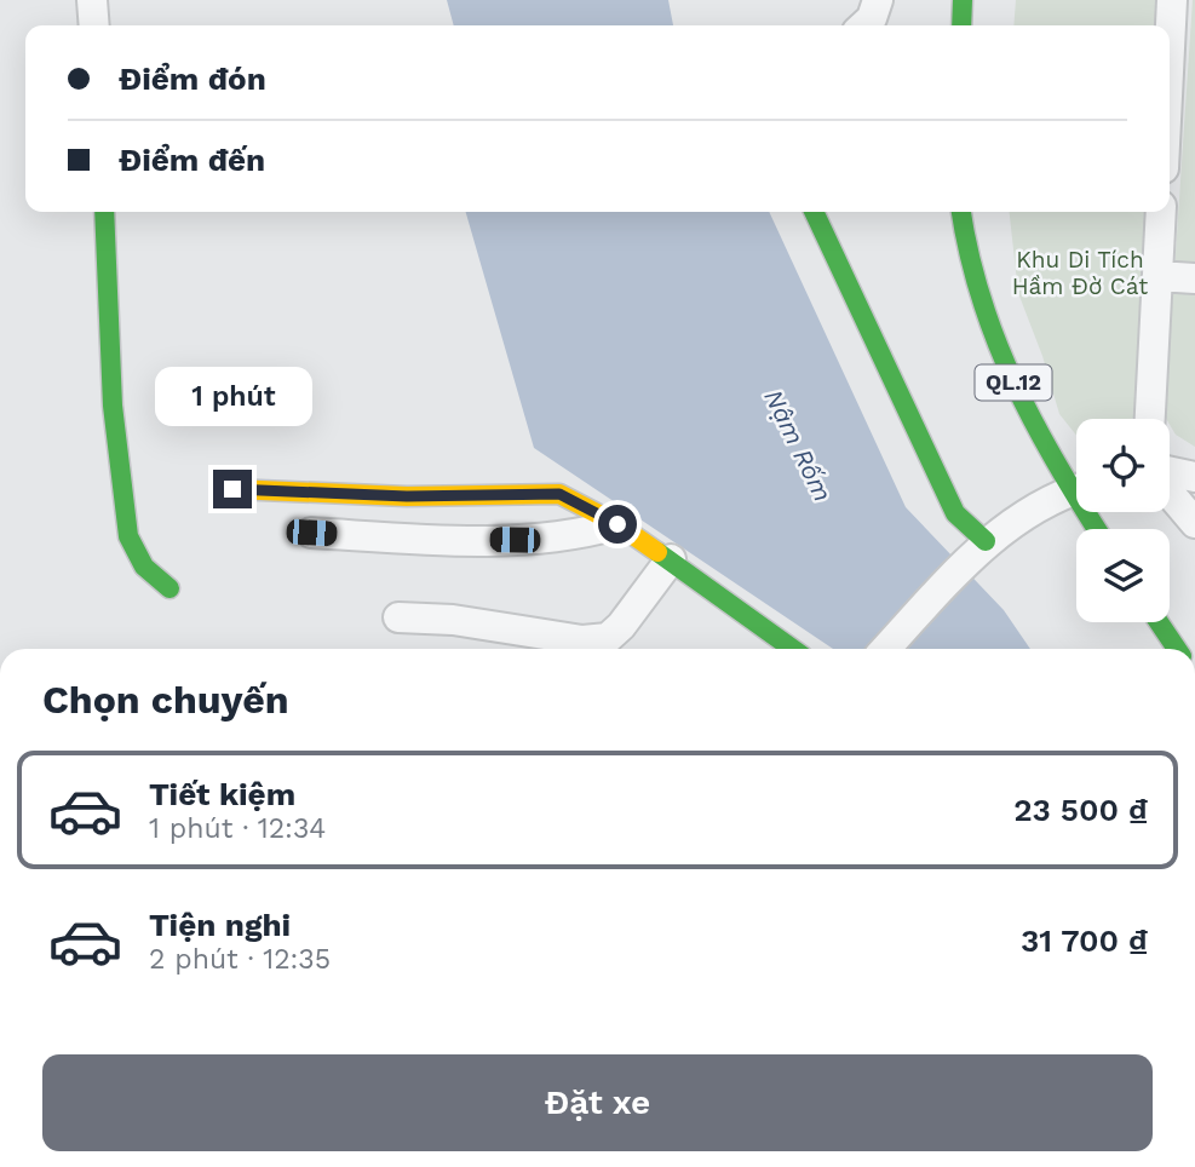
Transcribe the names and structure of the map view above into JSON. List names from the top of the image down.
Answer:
{
  "streets": {
    "main road": ["QL.12"]
  },
  "water": ["Nậm Rốm"],
  "parks": ["Khu Di Tích Hầm Đờ Cát"],
  "page": {
    "banner": ["Điểm đón", "Điểm đến"],
    "bubble": "1 phút",
    "heading": "Chọn chuyến",
    "list": [
      {
        "name": "Tiết kiệm",
        "note": "1 phút · 12:34",
        "value": "23 500 ₫"
      },
      {
        "name": "Tiện nghi",
        "note": "2 phút · 12:35",
        "value": "31 700 ₫"
      }
    ],
    "buttons": "Đặt xe"
  }
}
